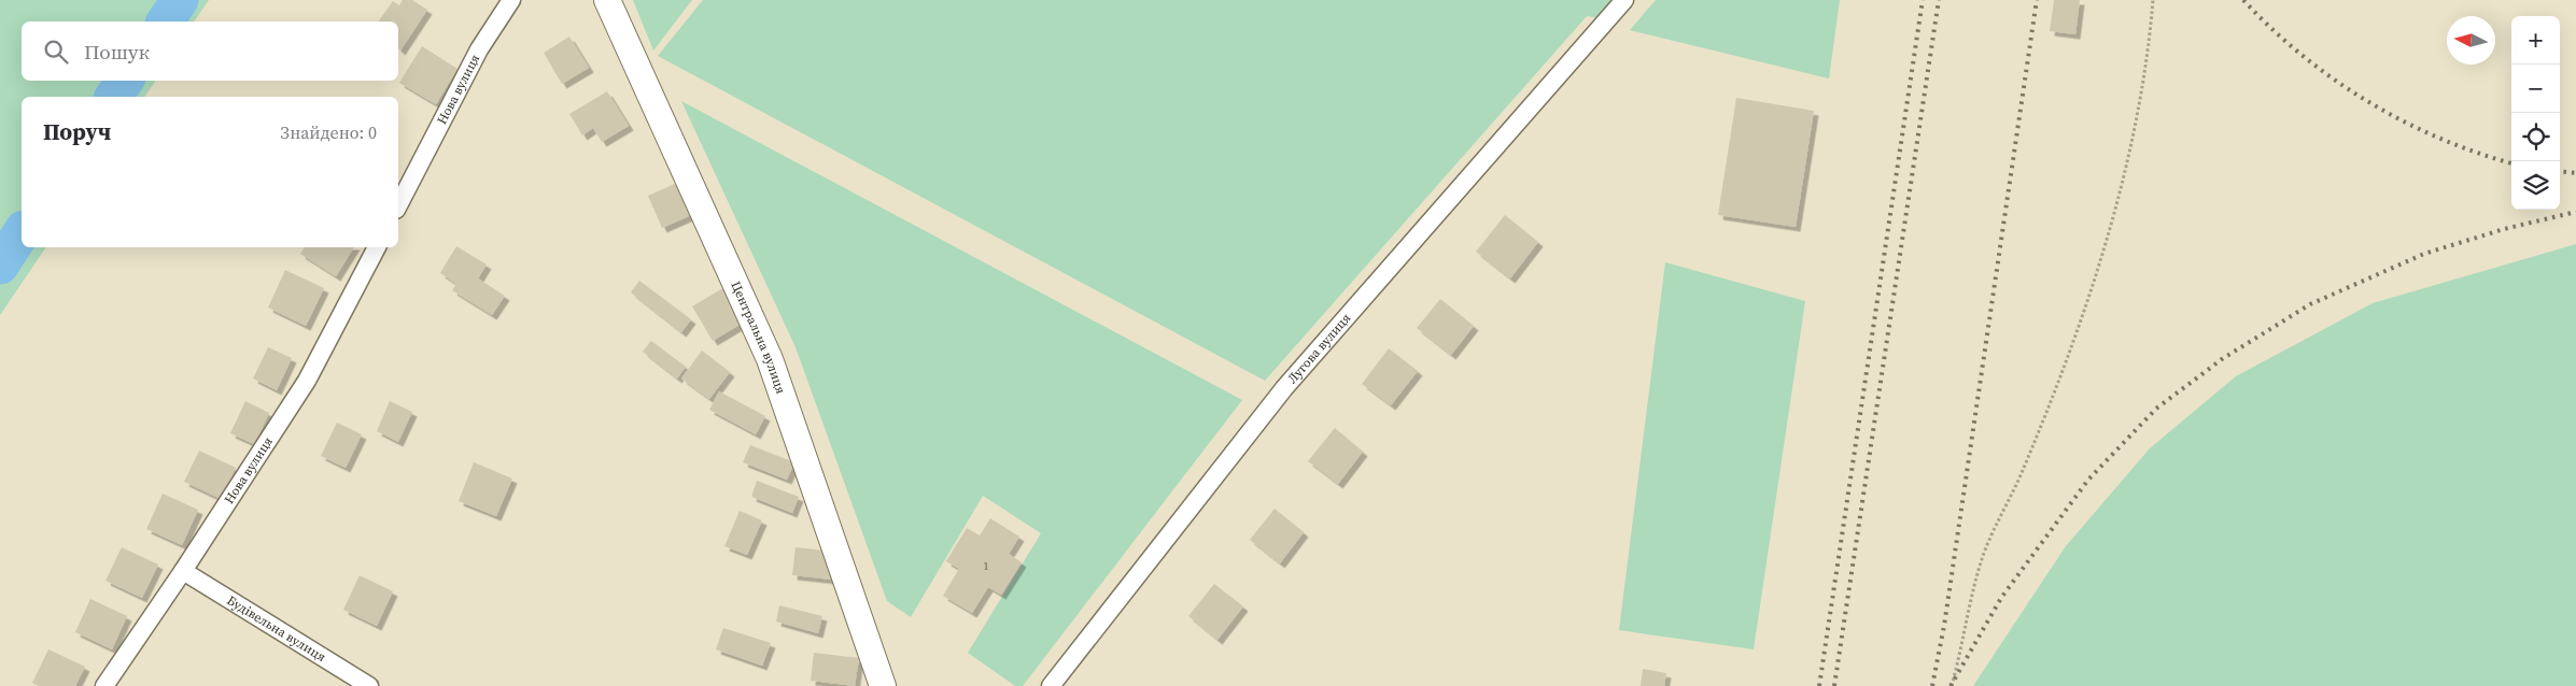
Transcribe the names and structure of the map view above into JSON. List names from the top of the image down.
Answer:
{
  "streets": {
    "street": [
      "Нова вулиця",
      "Центральна вулиця",
      "Лугова вулиця",
      "Будівельна вулиця"
    ]
  },
  "crossings": [
    ["Нова вулиця", "Будівельна вулиця"]
  ],
  "house_numbers": ["1"],
  "north": "left",
  "page": {
    "map_buttons": ["+", "−"],
    "search": "Пошук",
    "heading": ["Поруч", "Знайдено: 0"]
  }
}
